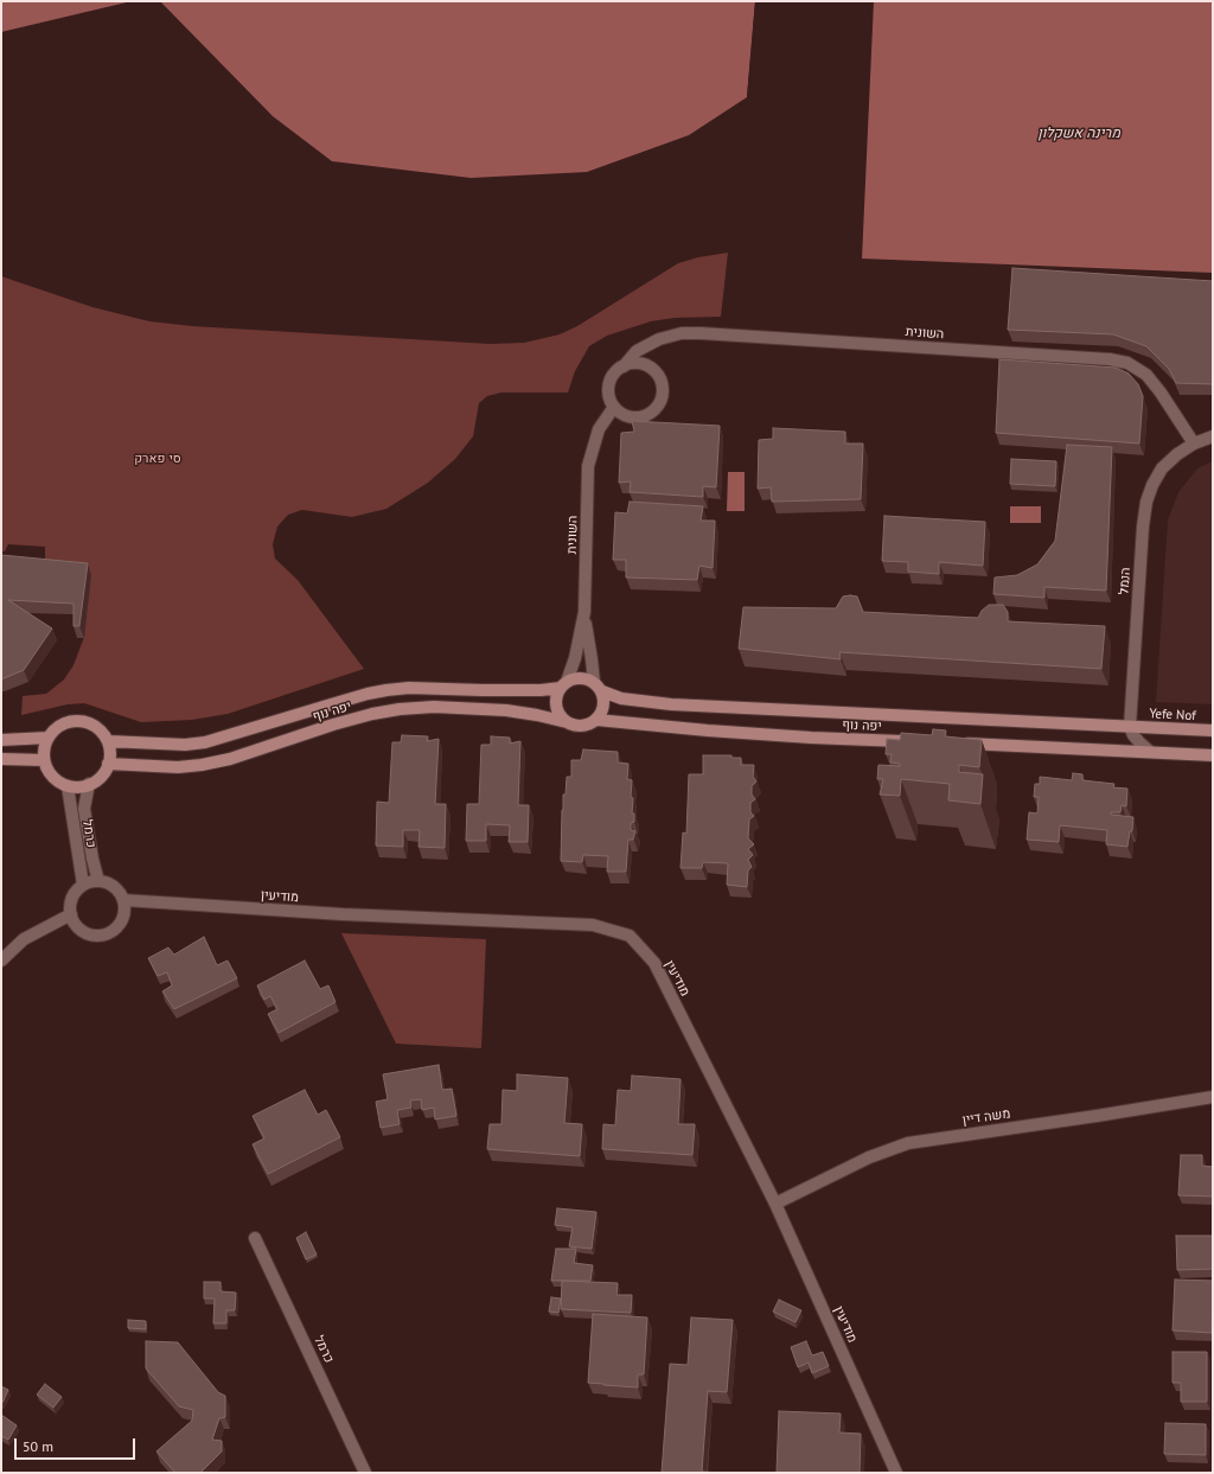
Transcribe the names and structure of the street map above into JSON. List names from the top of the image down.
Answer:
{
  "streets": {
    "main road": ["יפה נוף", "Yefe Nof"],
    "street": [
      "השונית",
      "הנמל",
      "כרמל",
      "מודיעין",
      "משה דיין"
    ]
  },
  "crossings": [
    ["השונית", "הנמל"],
    ["השונית", "יפה נוף"],
    ["הנמל", "יפה נוף"],
    ["הנמל", "Yefe Nof"],
    ["יפה נוף", "Yefe Nof"],
    ["יפה נוף", "כרמל"],
    ["כרמל", "מודיעין"],
    ["מודיעין", "משה דיין"]
  ],
  "water": ["מרינה אשקלון"],
  "parks": ["סי פארק"],
  "scale_bar": "50 m"
}
